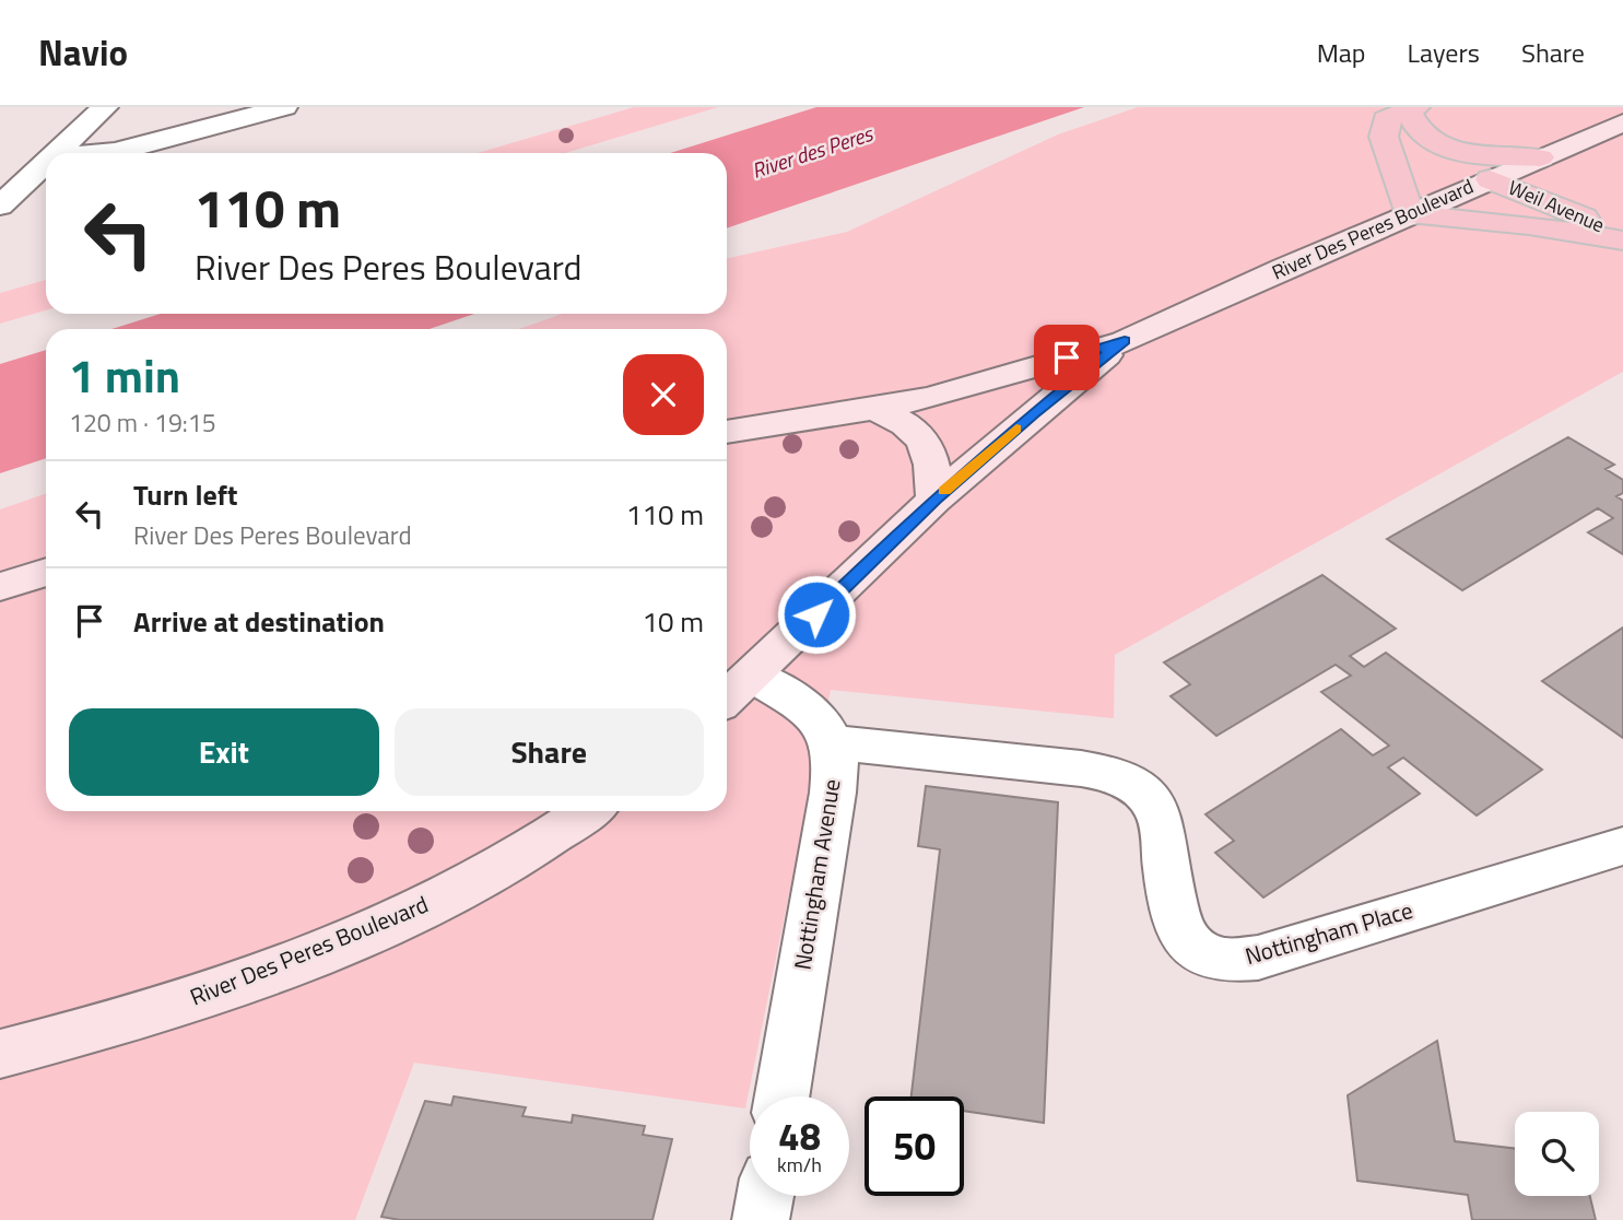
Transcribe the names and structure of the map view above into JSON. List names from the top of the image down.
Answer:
{
  "streets": {
    "main road": ["Weil Avenue", "River Des Peres Boulevard"],
    "street": ["Nottingham Avenue", "Nottingham Place"]
  },
  "crossings": [
    ["Weil Avenue", "River Des Peres Boulevard"],
    ["Nottingham Avenue", "Nottingham Place"]
  ],
  "water": ["River des Peres"],
  "page": {
    "header": "Navio",
    "nav": ["Map", "Layers", "Share"],
    "turn": ["110 m", "River Des Peres Boulevard"],
    "heading": ["1 min", "120 m · 19:15"],
    "list": [
      {
        "name": "Turn left",
        "note": "River Des Peres Boulevard",
        "value": "110 m"
      },
      {
        "name": "Arrive at destination",
        "value": "10 m"
      }
    ],
    "buttons": ["Exit", "Share"],
    "speed": "48 km/h",
    "limit": "50"
  }
}
